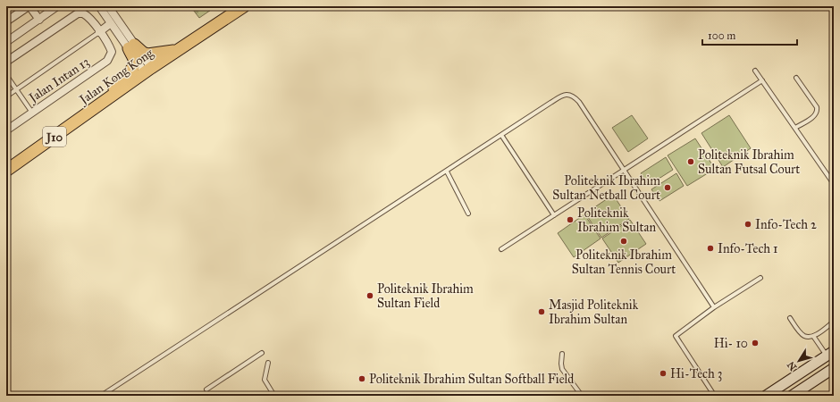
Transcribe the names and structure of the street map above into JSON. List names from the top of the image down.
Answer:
{
  "streets": {
    "main road": ["Jalan Kong Kong", "J10"],
    "street": ["Jalan Intan 13"]
  },
  "places": [
    "Politeknik Ibrahim Sultan Futsal Court",
    "Politeknik Ibrahim Sultan Netball Court",
    "Politeknik Ibrahim Sultan",
    "Info-Tech 2",
    "Politeknik Ibrahim Sultan Tennis Court",
    "Info-Tech 1",
    "Politeknik Ibrahim Sultan Field",
    "Masjid Politeknik Ibrahim Sultan",
    "Hi- 10",
    "Hi-Tech 3",
    "Politeknik Ibrahim Sultan Softball Field"
  ],
  "scale_bar": "100 m",
  "north": "bottom left"
}
